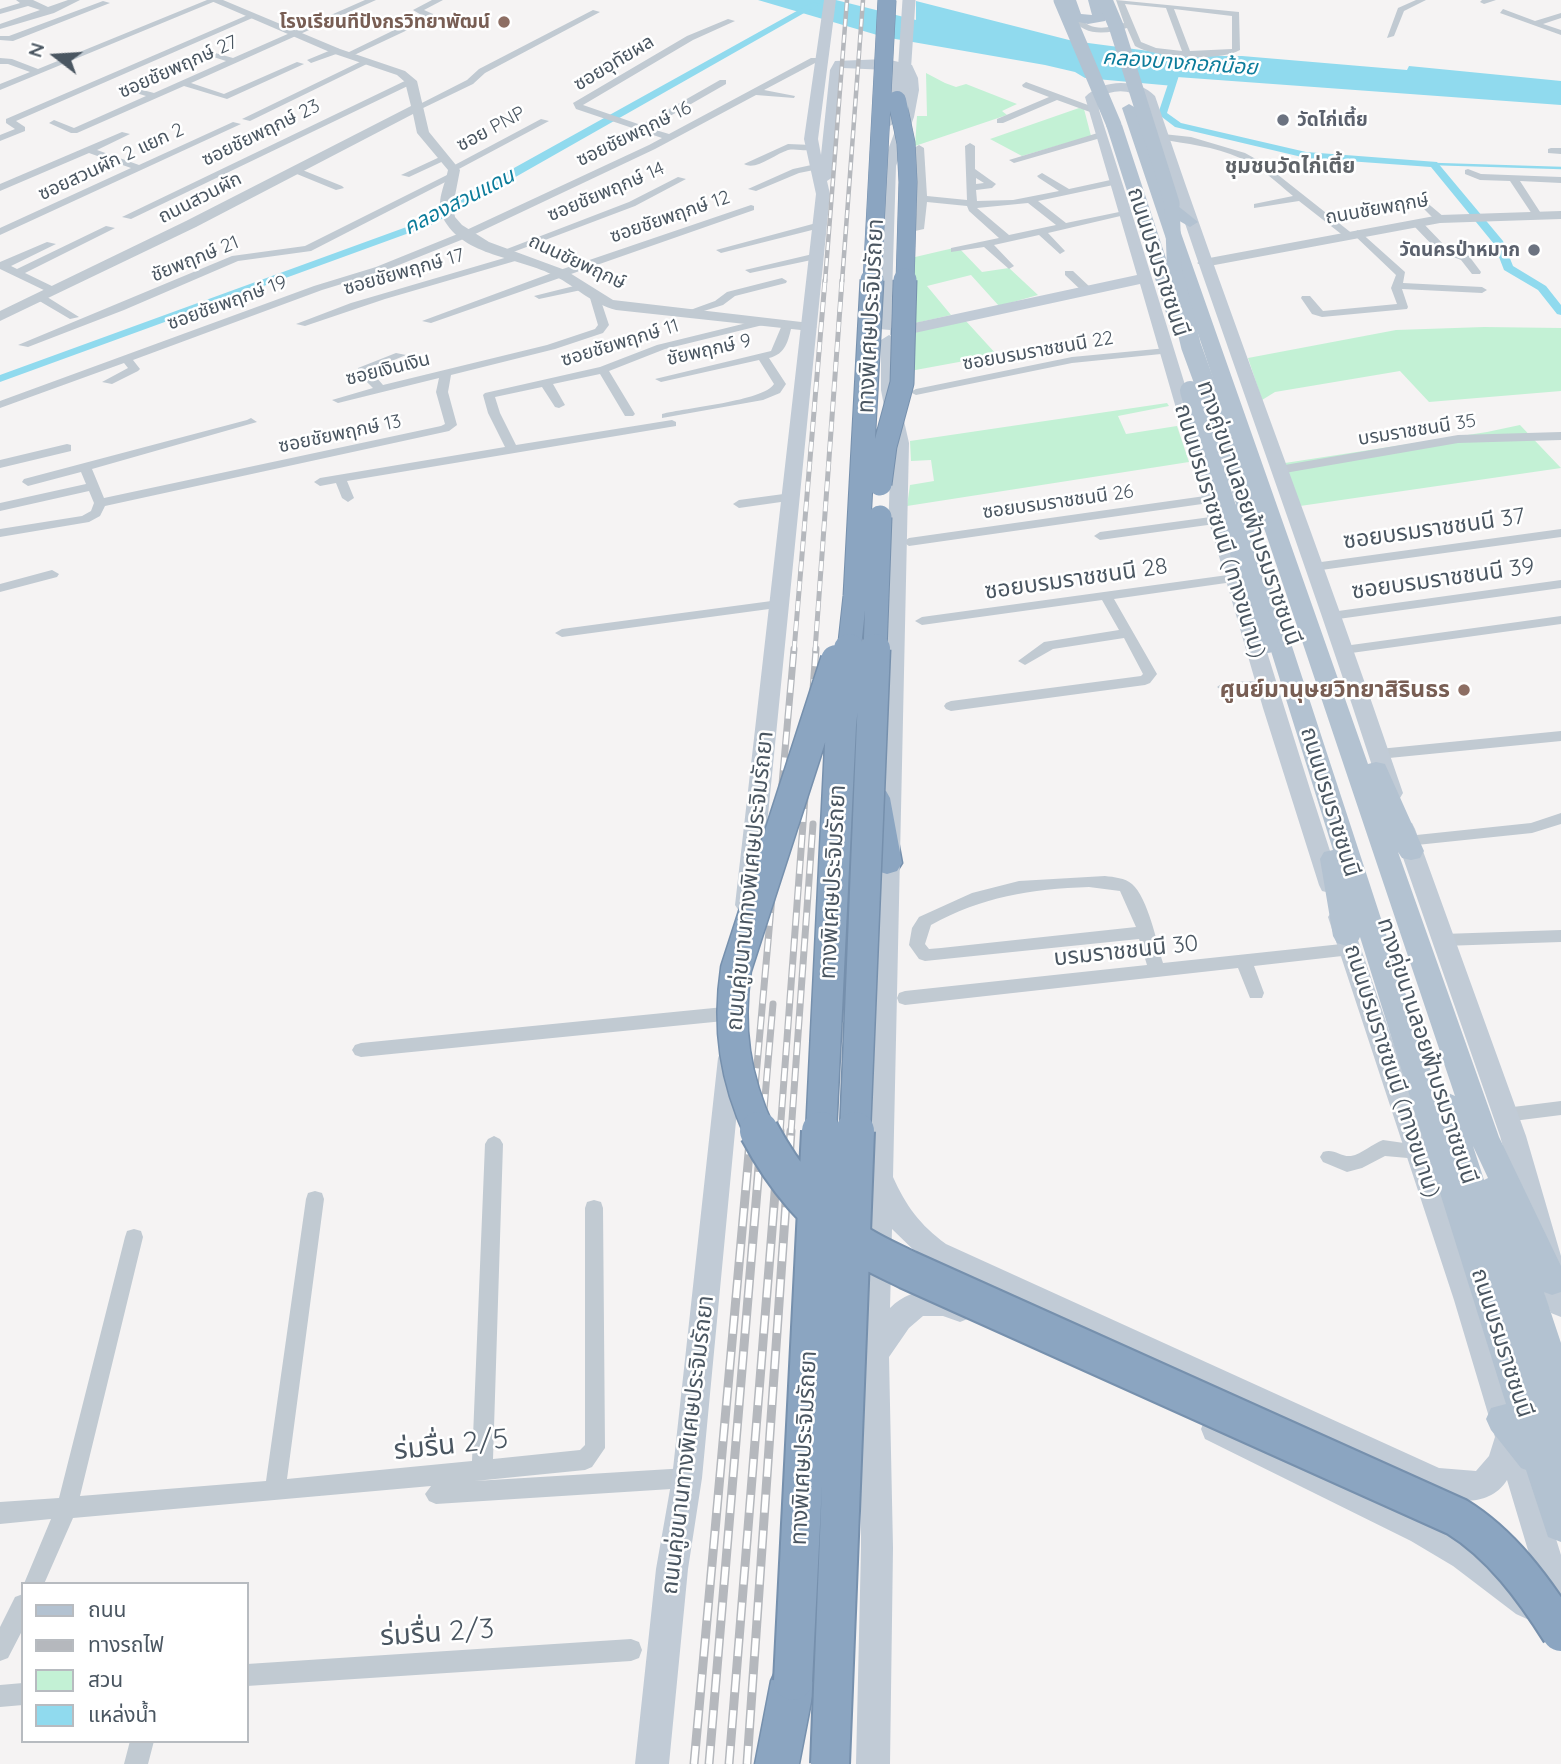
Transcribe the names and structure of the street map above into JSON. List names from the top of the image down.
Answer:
{
  "streets": {
    "highway": ["ทางพิเศษประจิมรัถยา"],
    "main road": [
      "ถนนบรมราชชนนี",
      "ทางคู่ขนานลอยฟ้าบรมราชชนนี",
      "ถนนบรมราชชนนี (ทางขนาน)",
      "ถนนคู่ขนานทางพิเศษประจิมรัถยา"
    ],
    "street": [
      "ซอยอุทัยผล",
      "ซอยชัยพฤกษ์ 27",
      "ซอย PNP",
      "ซอยชัยพฤกษ์ 23",
      "ซอยชัยพฤกษ์ 16",
      "ซอยสวนผัก 2 แยก 2",
      "ซอยชัยพฤกษ์ 14",
      "ถนนสวนผัก",
      "ถนนชัยพฤกษ์",
      "ซอยชัยพฤกษ์ 12",
      "ชัยพฤกษ์ 21",
      "ซอยชัยพฤกษ์ 17",
      "ซอยชัยพฤกษ์ 19",
      "ซอยชัยพฤกษ์ 11",
      "ชัยพฤกษ์ 9",
      "ซอยบรมราชชนนี 22",
      "ซอยเงินเงิน",
      "บรมราชชนนี 35",
      "ซอยชัยพฤกษ์ 13",
      "ซอยบรมราชชนนี 26",
      "ซอยบรมราชชนนี 37",
      "ซอยบรมราชชนนี 28",
      "ซอยบรมราชชนนี 39",
      "บรมราชชนนี 30",
      "ร่มรื่น 2/5",
      "ร่มรื่น 2/3"
    ]
  },
  "crossings": [
    ["ซอยอุทัยผล", "ซอยชัยพฤกษ์ 16"],
    ["ซอย PNP", "ถนนชัยพฤกษ์"],
    ["ซอย PNP", "ชัยพฤกษ์ 21"],
    ["ซอยชัยพฤกษ์ 16", "ถนนชัยพฤกษ์"],
    ["ซอยชัยพฤกษ์ 16", "ซอยชัยพฤกษ์ 19"],
    ["ซอยชัยพฤกษ์ 14", "ถนนชัยพฤกษ์"],
    ["ถนนชัยพฤกษ์", "ซอยชัยพฤกษ์ 12"],
    ["ถนนชัยพฤกษ์", "ชัยพฤกษ์ 21"],
    ["ถนนชัยพฤกษ์", "ซอยชัยพฤกษ์ 17"],
    ["ถนนชัยพฤกษ์", "ซอยชัยพฤกษ์ 19"],
    ["ถนนชัยพฤกษ์", "ซอยชัยพฤกษ์ 11"],
    ["ถนนชัยพฤกษ์", "ชัยพฤกษ์ 9"],
    ["ถนนชัยพฤกษ์", "ถนนคู่ขนานทางพิเศษประจิมรัถยา"],
    ["ถนนบรมราชชนนี", "ทางคู่ขนานลอยฟ้าบรมราชชนนี"],
    ["ถนนบรมราชชนนี", "ถนนบรมราชชนนี (ทางขนาน)"],
    ["ชัยพฤกษ์ 9", "ถนนคู่ขนานทางพิเศษประจิมรัถยา"],
    ["ซอยบรมราชชนนี 22", "ถนนบรมราชชนนี (ทางขนาน)"],
    ["ซอยเงินเงิน", "ซอยชัยพฤกษ์ 13"],
    ["ซอยบรมราชชนนี 26", "ถนนบรมราชชนนี (ทางขนาน)"],
    ["ถนนบรมราชชนนี (ทางขนาน)", "ซอยบรมราชชนนี 28"],
    ["ถนนบรมราชชนนี (ทางขนาน)", "บรมราชชนนี 30"]
  ],
  "districts": ["ชุมชนวัดไก่เตี้ย"],
  "water": ["คลองบางกอกน้อย", "คลองสวนแดน"],
  "places": [
    "โรงเรียนทีปังกรวิทยาพัฒน์",
    "วัดไก่เตี้ย",
    "วัดนครป่าหมาก",
    "ศูนย์มานุษยวิทยาสิรินธร"
  ],
  "legend": [
    "ถนน",
    "ทางรถไฟ",
    "สวน",
    "แหล่งน้ำ"
  ],
  "north": "left"
}
